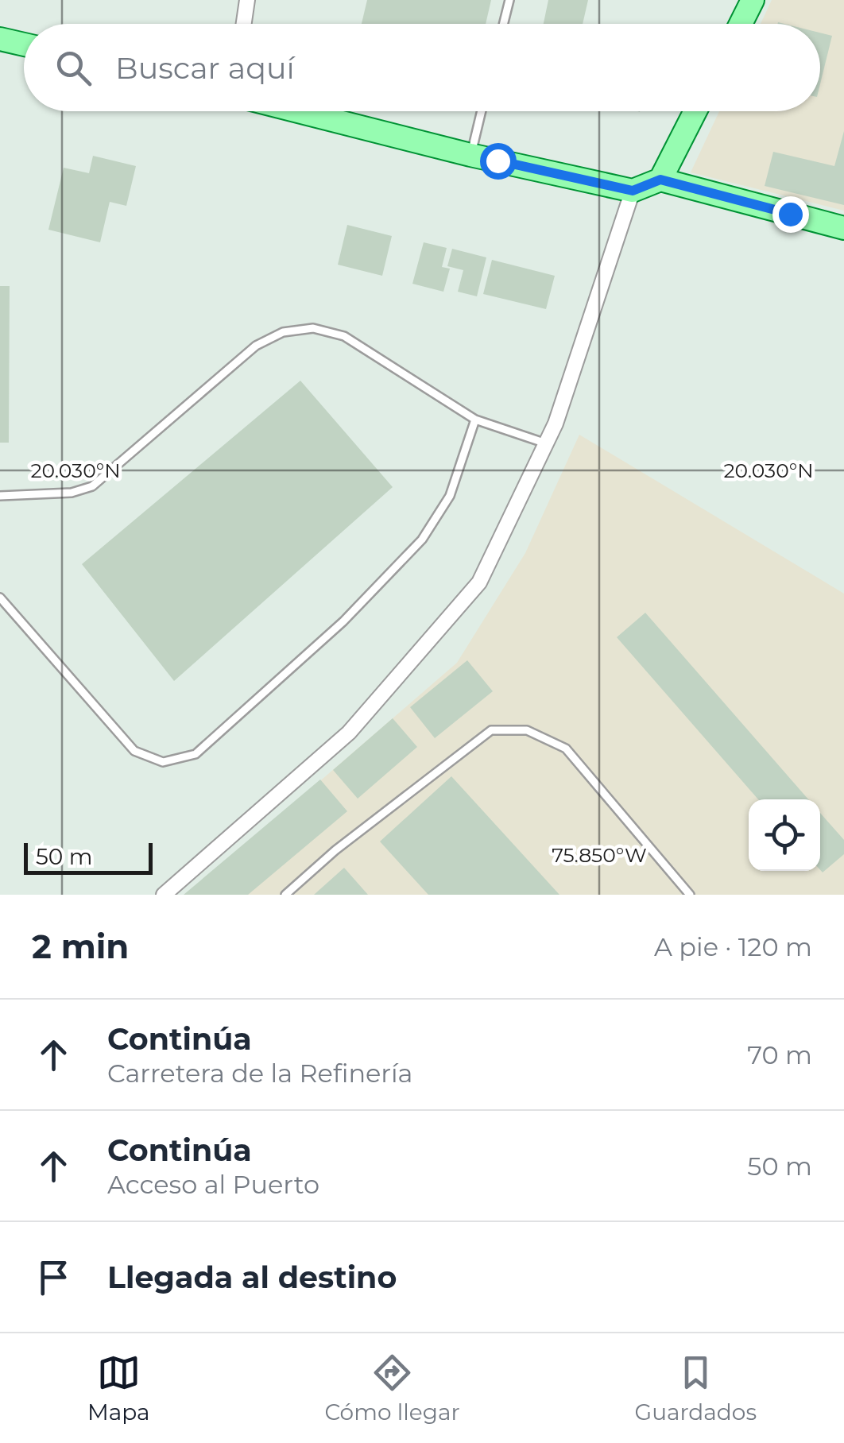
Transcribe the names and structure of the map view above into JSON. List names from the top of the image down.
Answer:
{
  "scale_bar": "50 m",
  "page": {
    "search": "Buscar aquí",
    "scale": "50 m",
    "heading": ["2 min", "A pie · 120 m"],
    "list": [
      ["Continúa", "Carretera de la Refinería", "70 m"],
      ["Continúa", "Acceso al Puerto", "50 m"],
      "Llegada al destino"
    ],
    "nav": ["Mapa", "Cómo llegar", "Guardados"]
  },
  "coordinates": ["20.030°N", "75.850°W"]
}
